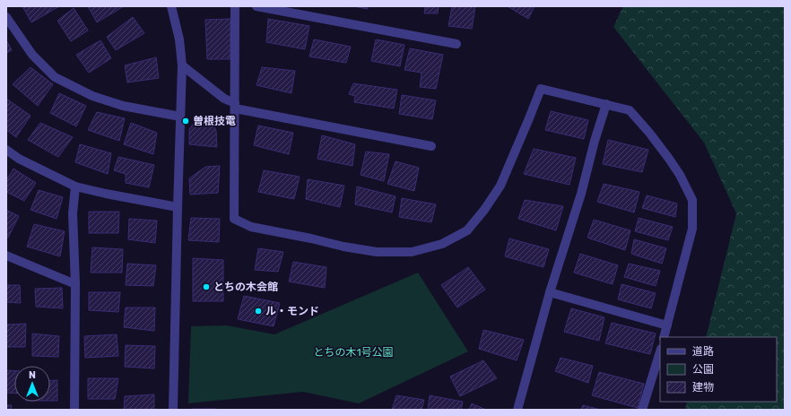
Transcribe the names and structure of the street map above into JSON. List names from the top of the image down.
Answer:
{
  "parks": ["とちの木1号公園"],
  "places": ["曽根技電", "とちの木会館", "ル・モンド"],
  "legend": ["道路", "公園", "建物"],
  "north": "top"
}
